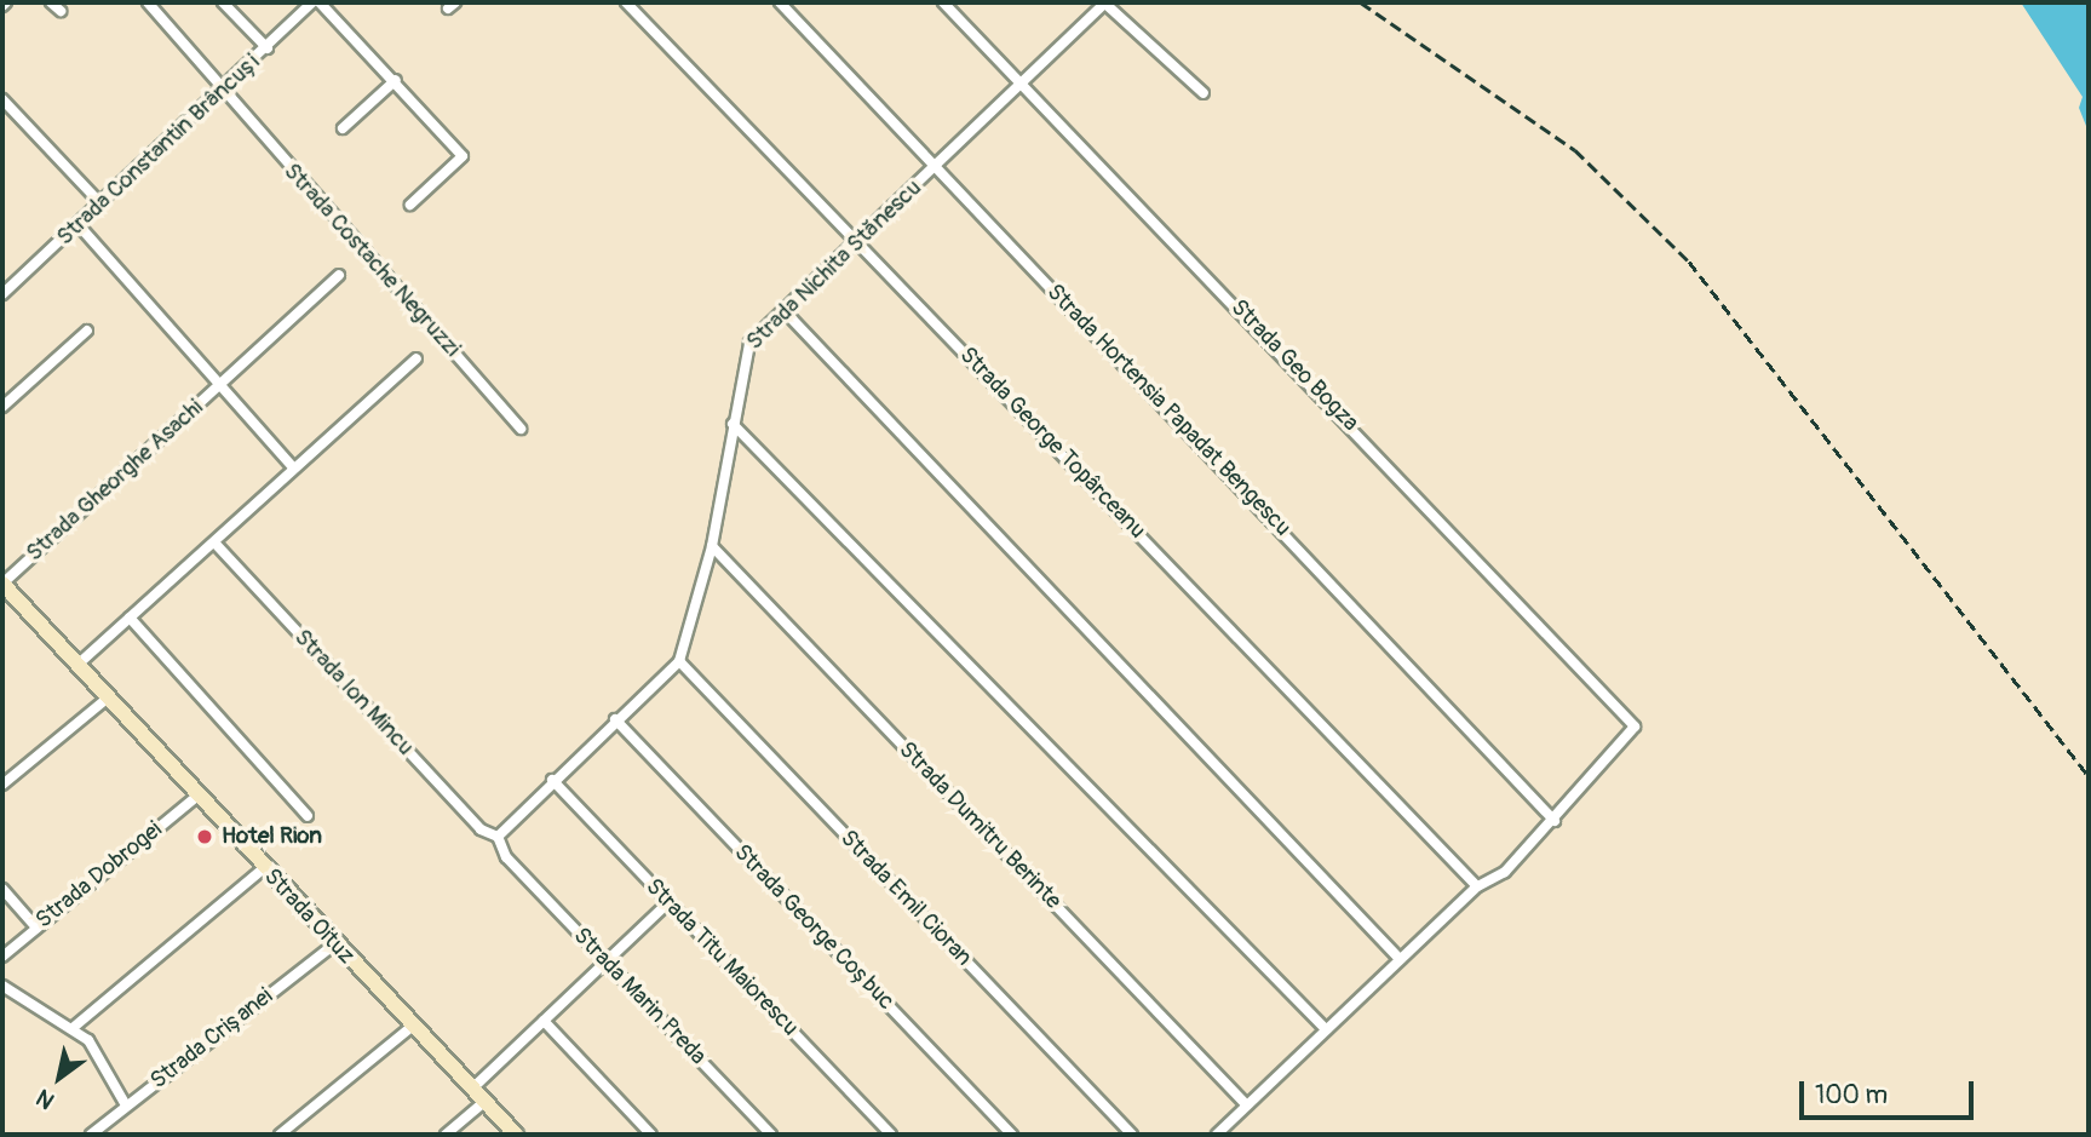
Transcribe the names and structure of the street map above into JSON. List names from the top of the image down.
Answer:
{
  "streets": {
    "main road": ["Strada Oituz"],
    "street": [
      "Strada Constantin Brâncuși",
      "Strada Costache Negruzzi",
      "Strada Nichita Stănescu",
      "Strada Geo Bogza",
      "Strada Hortensia Papadat Bengescu",
      "Strada George Topârceanu",
      "Strada Gheorghe Asachi",
      "Strada Ion Mincu",
      "Strada Dumitru Berinte",
      "Strada Dobrogei",
      "Strada Emil Cioran",
      "Strada George Coșbuc",
      "Strada Titu Maiorescu",
      "Strada Marin Preda",
      "Strada Crișanei"
    ]
  },
  "crossings": [
    ["Strada Constantin Brâncuși", "Strada Costache Negruzzi"],
    ["Strada Constantin Brâncuși", "Strada Gheorghe Asachi"],
    ["Strada Nichita Stănescu", "Strada Geo Bogza"],
    ["Strada Nichita Stănescu", "Strada Hortensia Papadat Bengescu"],
    ["Strada Nichita Stănescu", "Strada George Topârceanu"],
    ["Strada Nichita Stănescu", "Strada Dumitru Berinte"],
    ["Strada Nichita Stănescu", "Strada Emil Cioran"],
    ["Strada Geo Bogza", "Strada Hortensia Papadat Bengescu"],
    ["Strada Gheorghe Asachi", "Strada Oituz"],
    ["Strada Ion Mincu", "Strada Marin Preda"],
    ["Strada Dobrogei", "Strada Oituz"],
    ["Strada Oituz", "Strada Crișanei"]
  ],
  "places": ["Hotel Rion"],
  "scale_bar": "100 m",
  "north": "bottom left"
}
